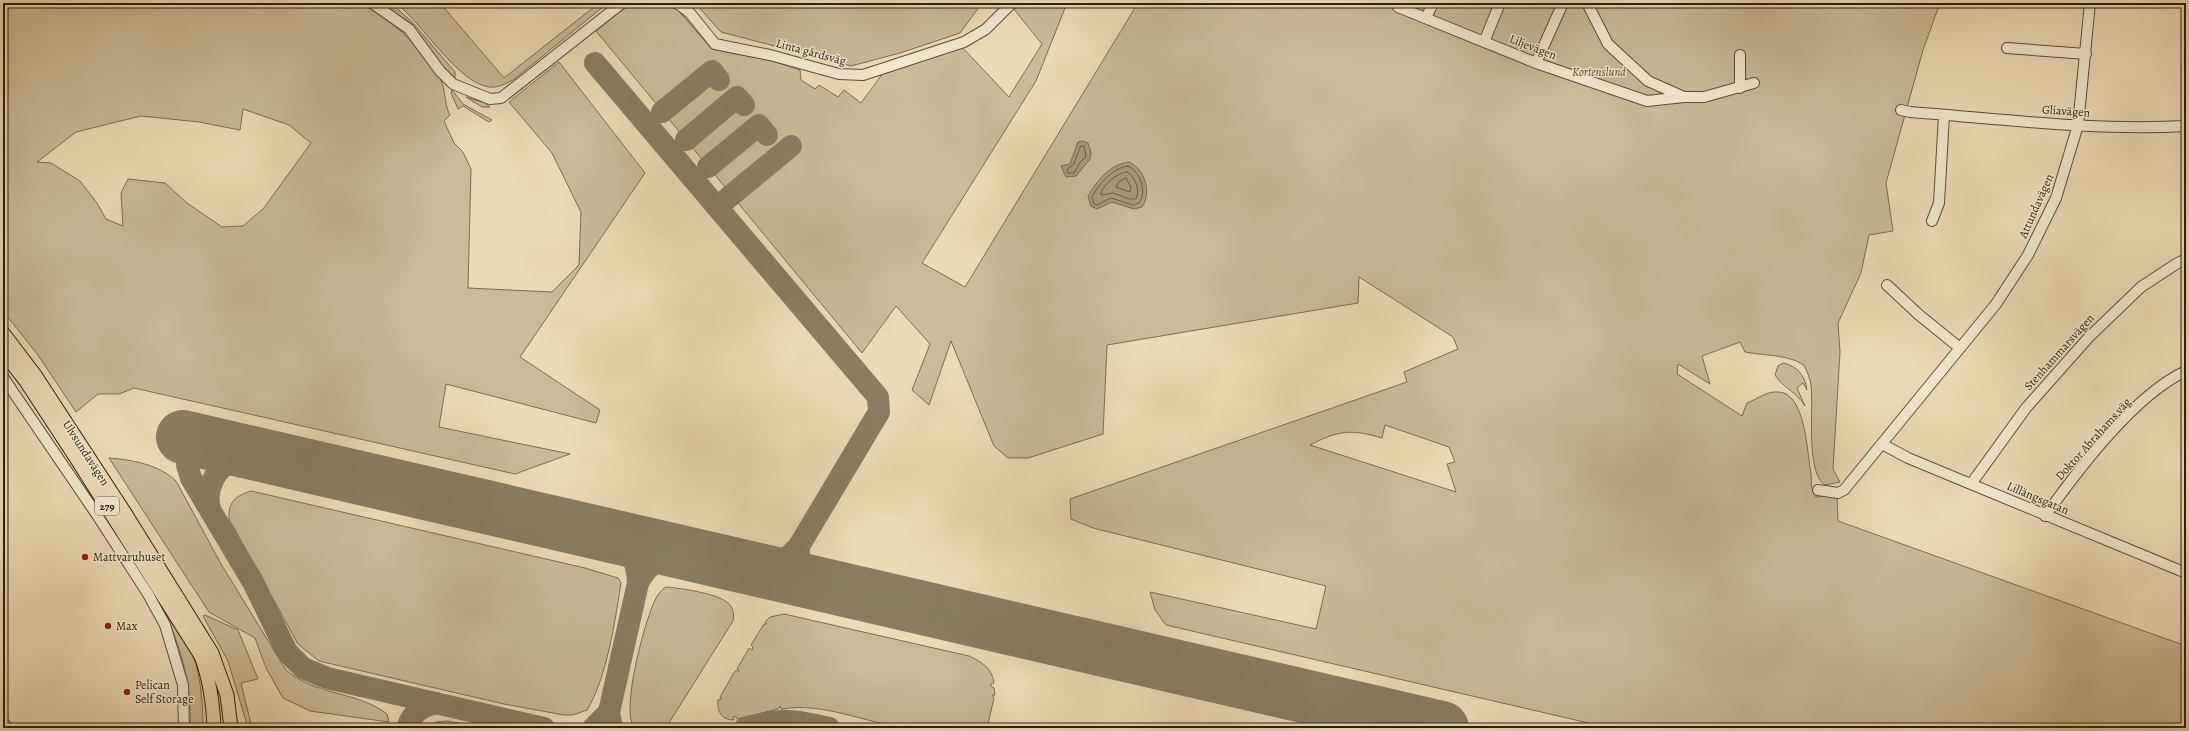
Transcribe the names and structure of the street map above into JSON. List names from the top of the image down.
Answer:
{
  "streets": {
    "main road": ["Ulvsundavägen", "279"],
    "street": [
      "Liljevägen",
      "Linta gårdsväg",
      "Gliavägen",
      "Attundavägen",
      "Stenhammarsvägen",
      "Doktor Abrahams väg",
      "Lillängsgatan"
    ]
  },
  "crossings": [
    ["Gliavägen", "Attundavägen"],
    ["Attundavägen", "Lillängsgatan"],
    ["Stenhammarsvägen", "Lillängsgatan"],
    ["Doktor Abrahams väg", "Lillängsgatan"]
  ],
  "parks": ["Kortenslund"],
  "places": ["Mattvaruhuset", "Max", "Pelican Self Storage"]
}
